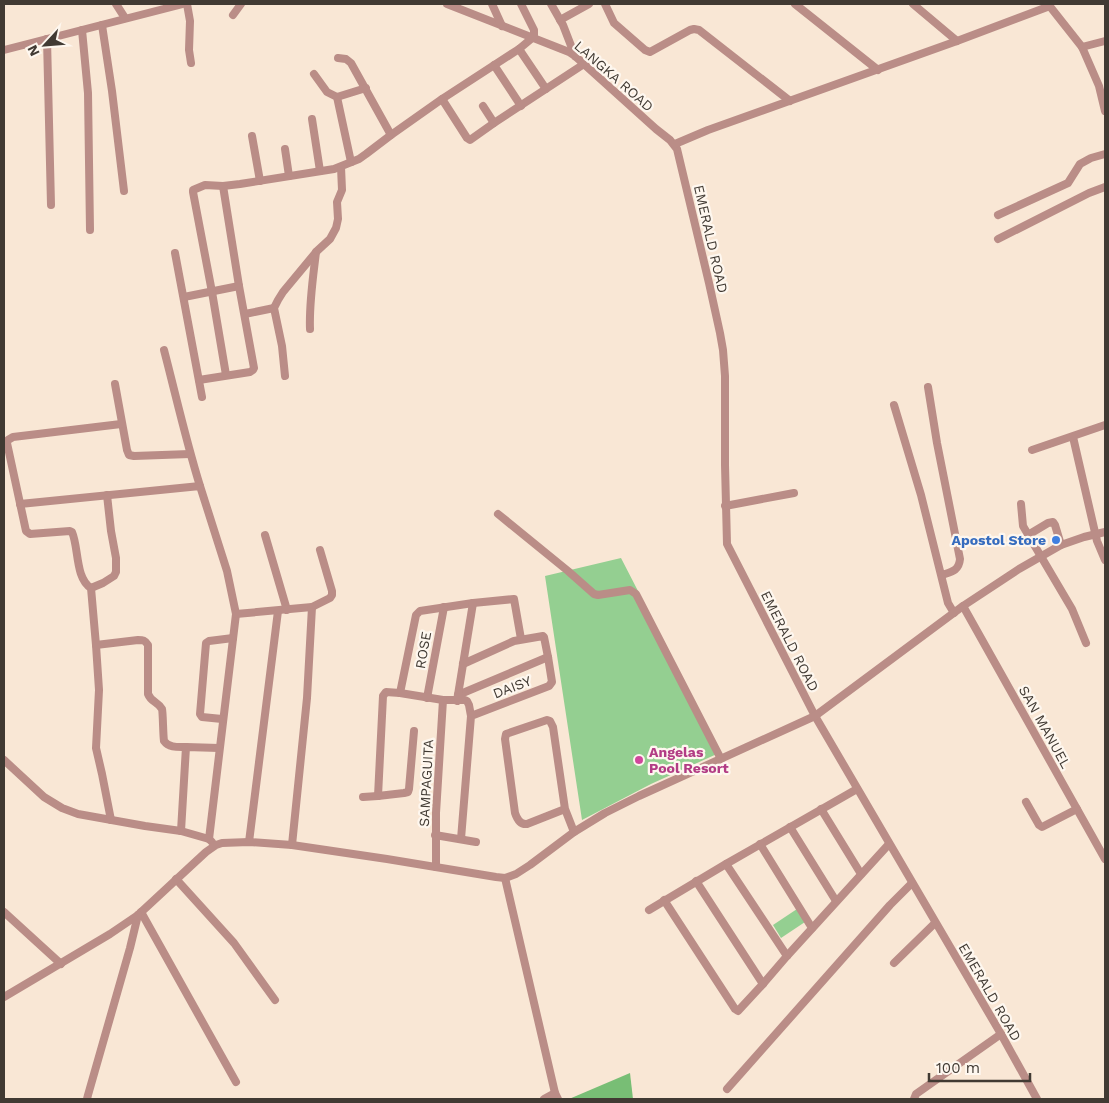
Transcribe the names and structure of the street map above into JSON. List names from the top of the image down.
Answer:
{
  "streets": {
    "street": [
      "LANGKA ROAD",
      "EMERALD ROAD",
      "ROSE",
      "DAISY",
      "SAN MANUEL",
      "SAMPAGUITA"
    ]
  },
  "crossings": [
    ["LANGKA ROAD", "EMERALD ROAD"]
  ],
  "places": ["Apostol Store", "Angelas Pool Resort"],
  "scale_bar": "100 m",
  "north": "bottom left"
}
